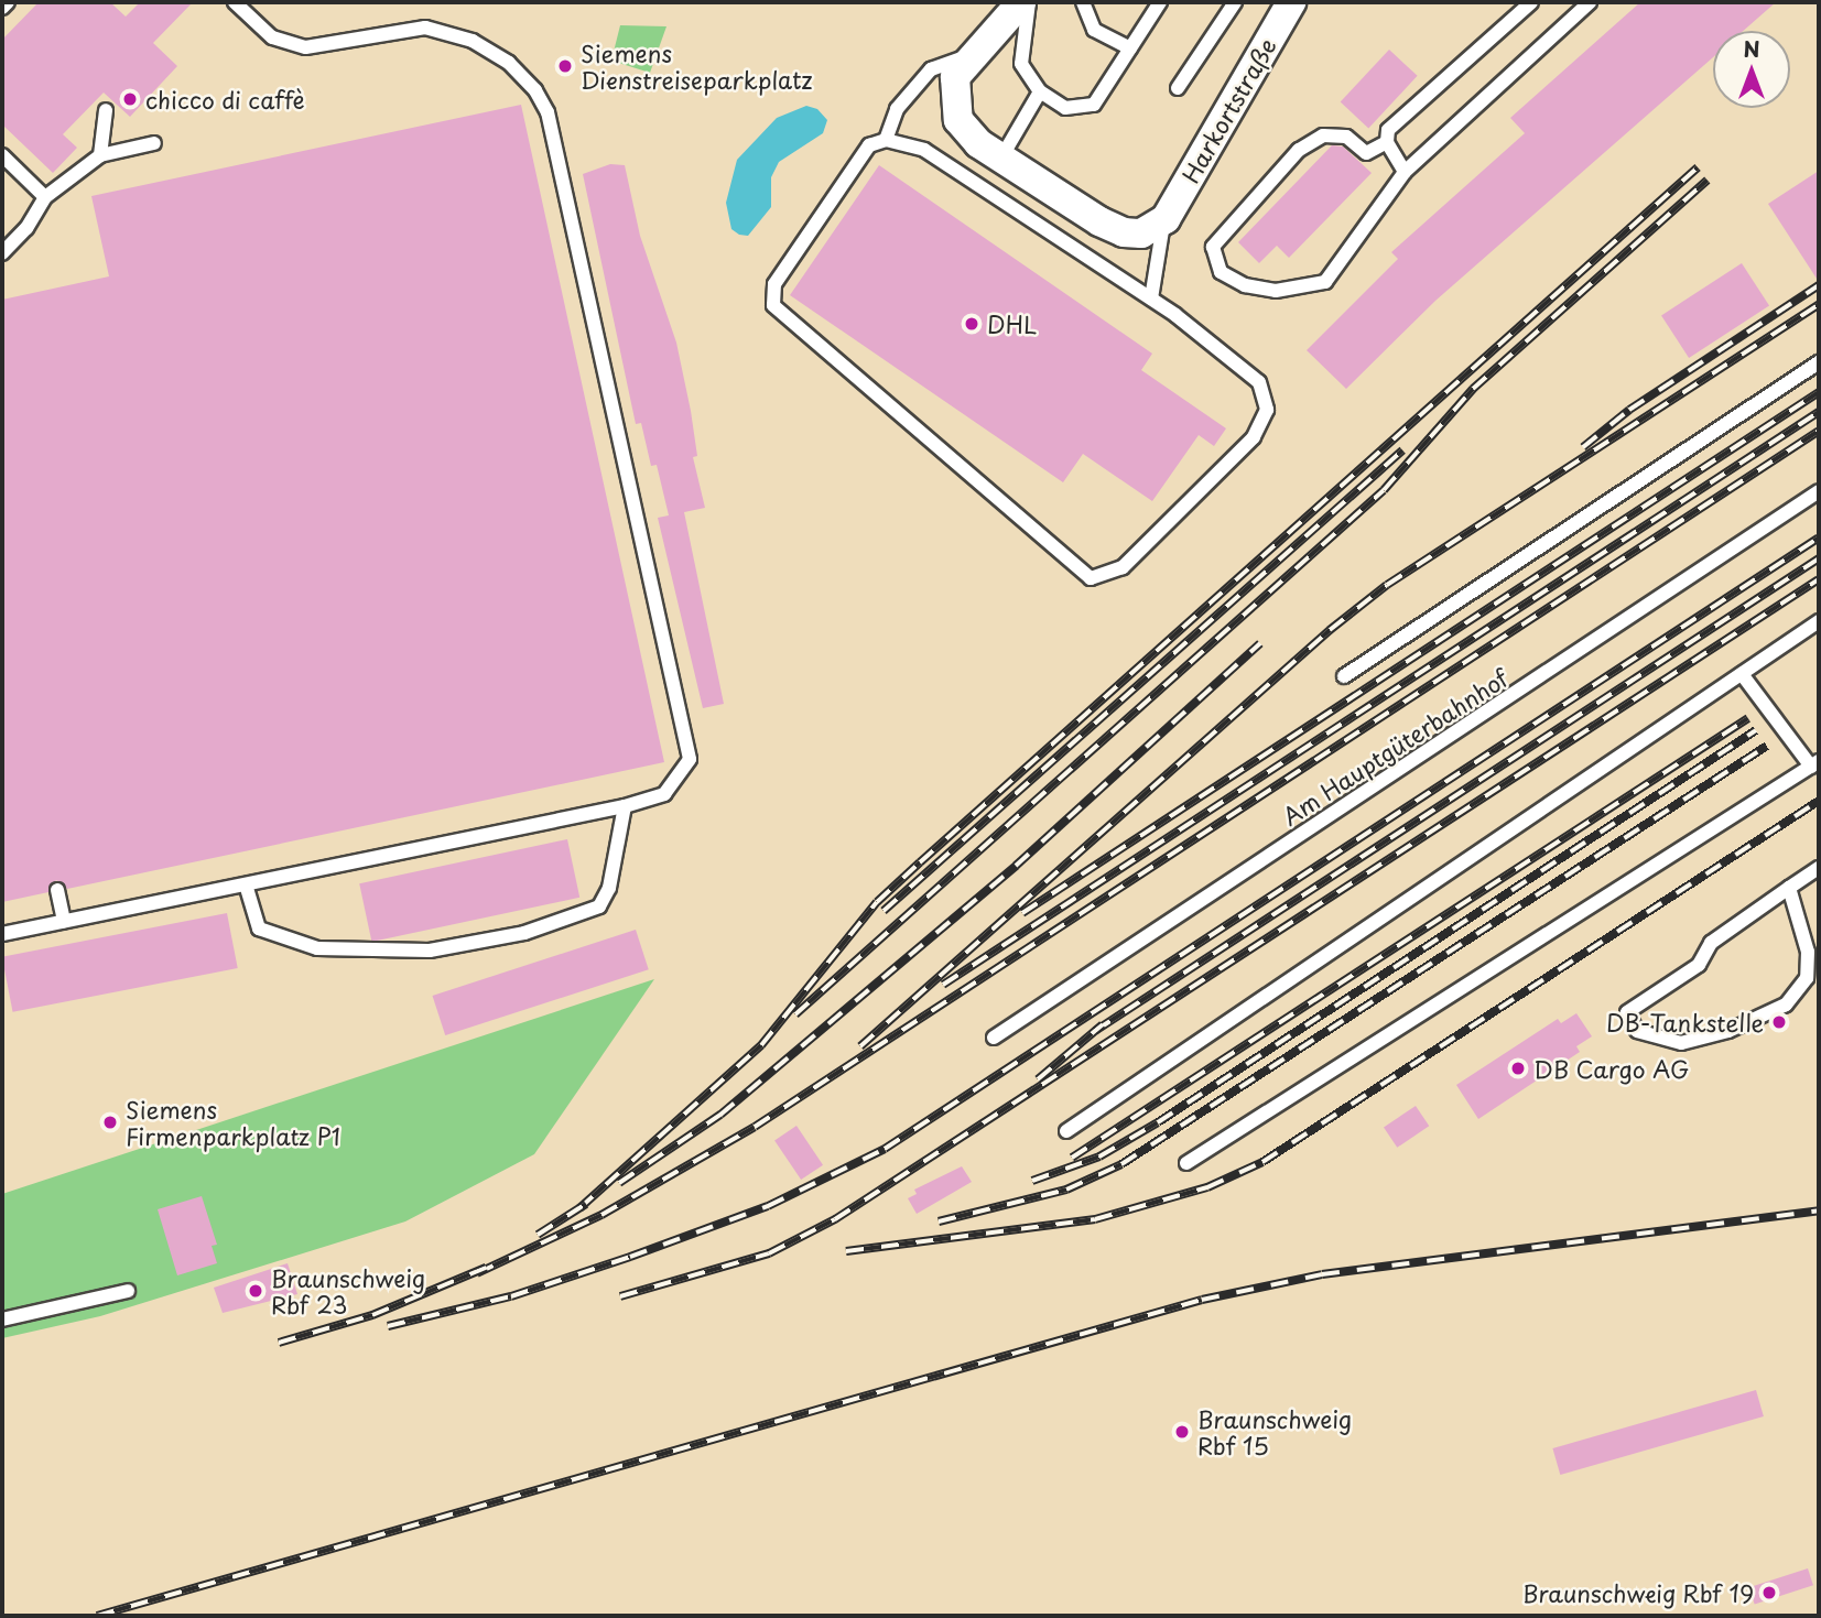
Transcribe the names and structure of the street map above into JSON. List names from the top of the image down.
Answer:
{
  "streets": {
    "street": ["Harkortstraße"],
    "lane": ["Am Hauptgüterbahnhof"]
  },
  "places": [
    "Siemens Dienstreiseparkplatz",
    "chicco di caffè",
    "DHL",
    "DB-Tankstelle",
    "DB Cargo AG",
    "Siemens Firmenparkplatz P1",
    "Braunschweig Rbf 23",
    "Braunschweig Rbf 15",
    "Braunschweig Rbf 19"
  ],
  "north": "top"
}
